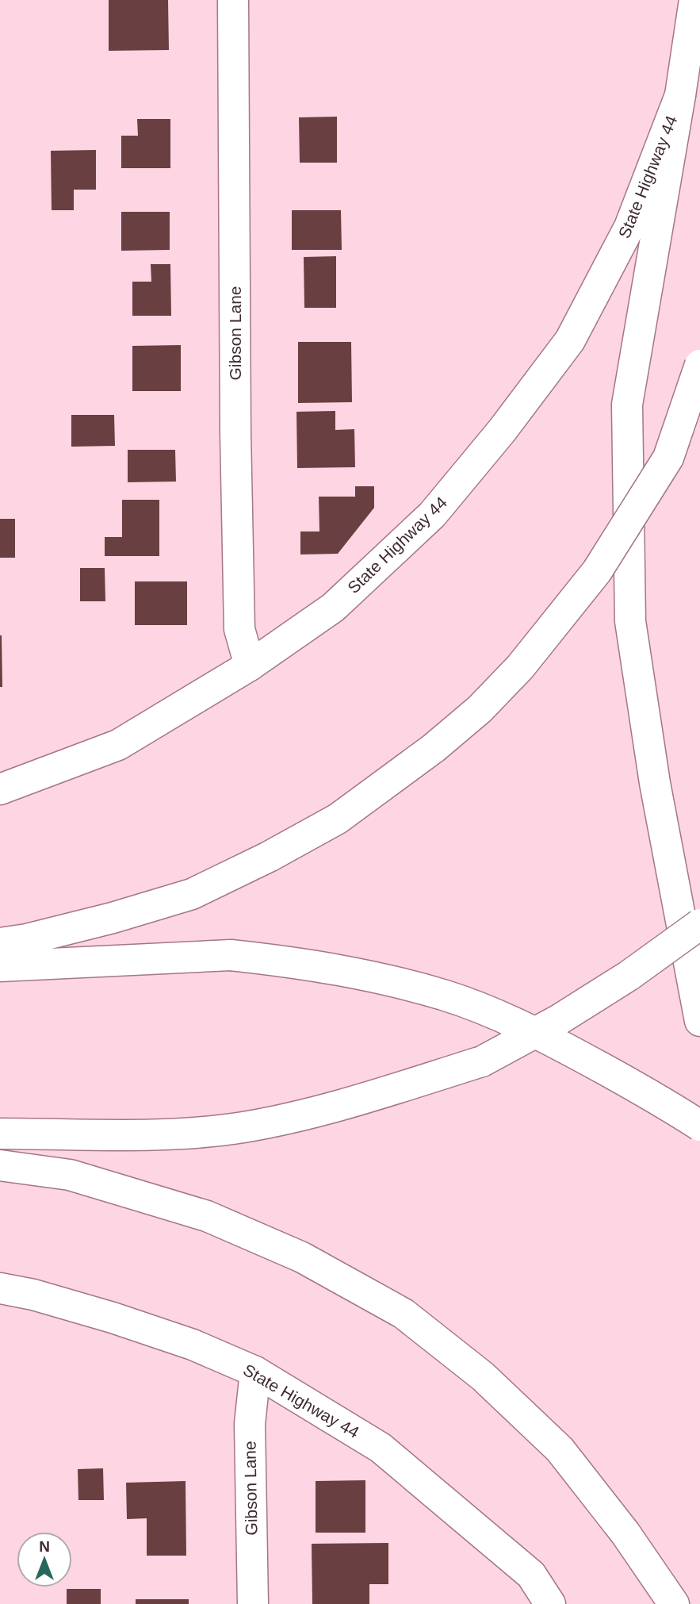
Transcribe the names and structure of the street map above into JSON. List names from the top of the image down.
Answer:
{
  "streets": {
    "main road": ["State Highway 44", "Gibson Lane"]
  },
  "crossings": [
    ["State Highway 44", "Gibson Lane"]
  ],
  "north": "top"
}
